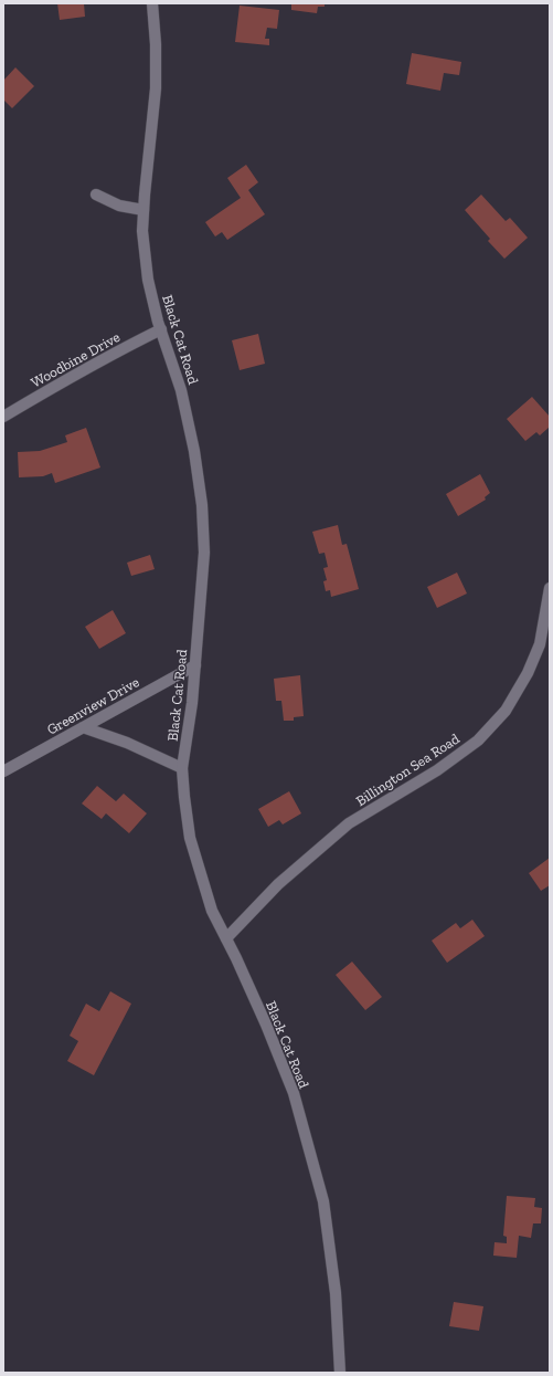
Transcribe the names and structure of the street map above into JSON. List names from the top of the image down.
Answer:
{
  "streets": {
    "street": [
      "Black Cat Road",
      "Woodbine Drive",
      "Greenview Drive",
      "Billington Sea Road"
    ]
  },
  "crossings": [
    ["Black Cat Road", "Woodbine Drive"],
    ["Black Cat Road", "Greenview Drive"],
    ["Black Cat Road", "Billington Sea Road"]
  ]
}
